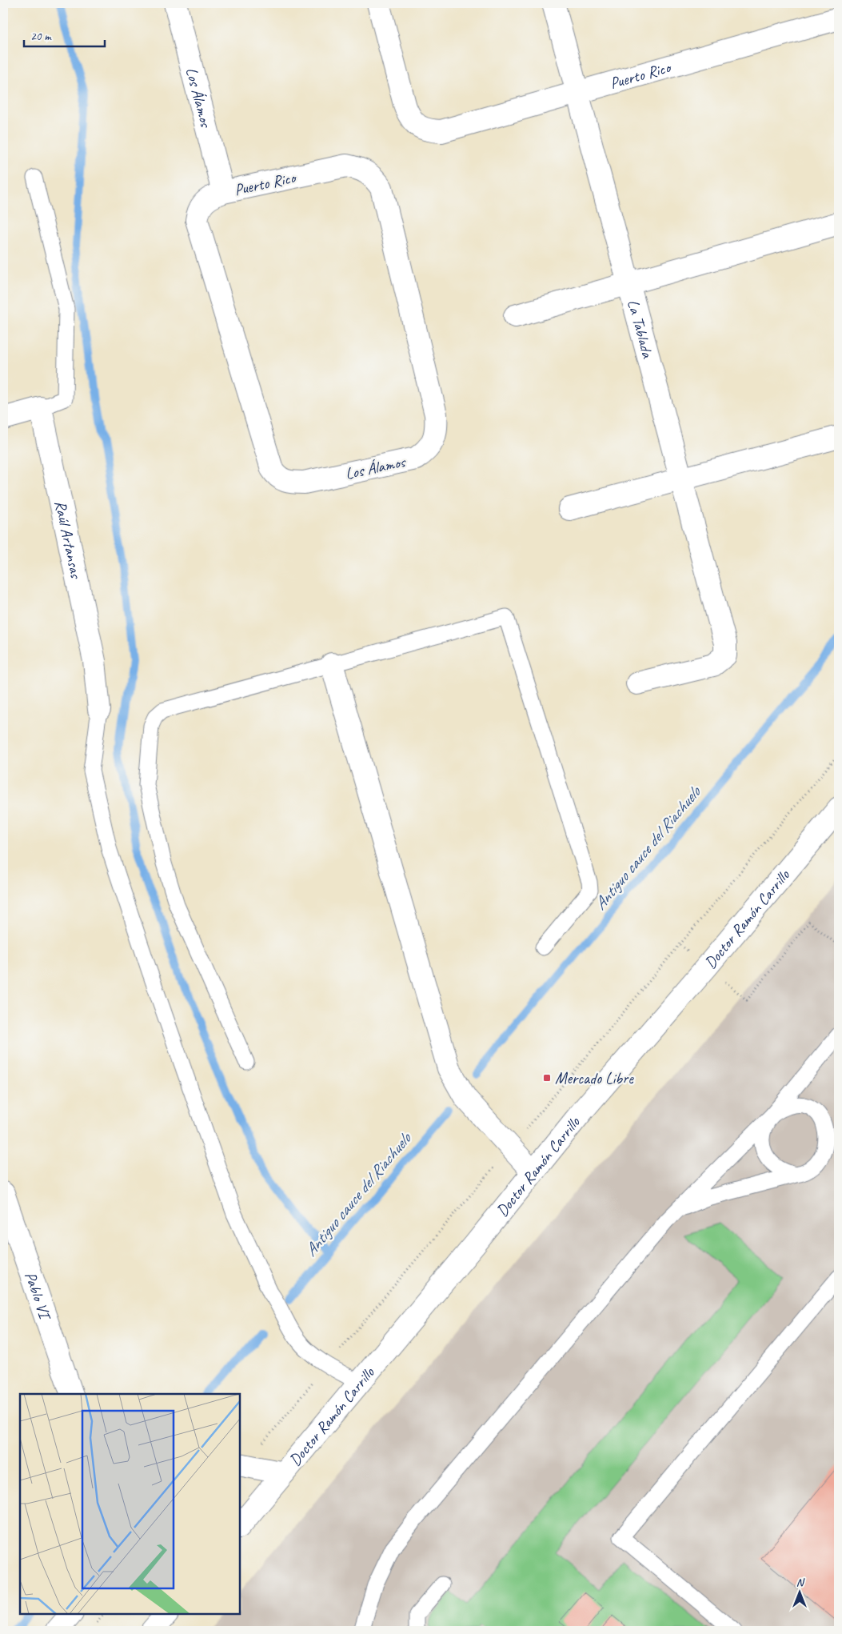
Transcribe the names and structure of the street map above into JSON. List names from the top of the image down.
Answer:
{
  "streets": {
    "street": [
      "Puerto Rico",
      "Los Álamos",
      "La Tablada",
      "Raúl Artansas",
      "Doctor Ramón Carrillo",
      "Pablo VI"
    ]
  },
  "crossings": [
    ["Puerto Rico", "Los Álamos"],
    ["Puerto Rico", "La Tablada"]
  ],
  "water": ["Antiguo cauce del Riachuelo"],
  "places": {
    "transit": ["Mercado Libre"]
  },
  "scale_bar": "20 m",
  "north": "top"
}
